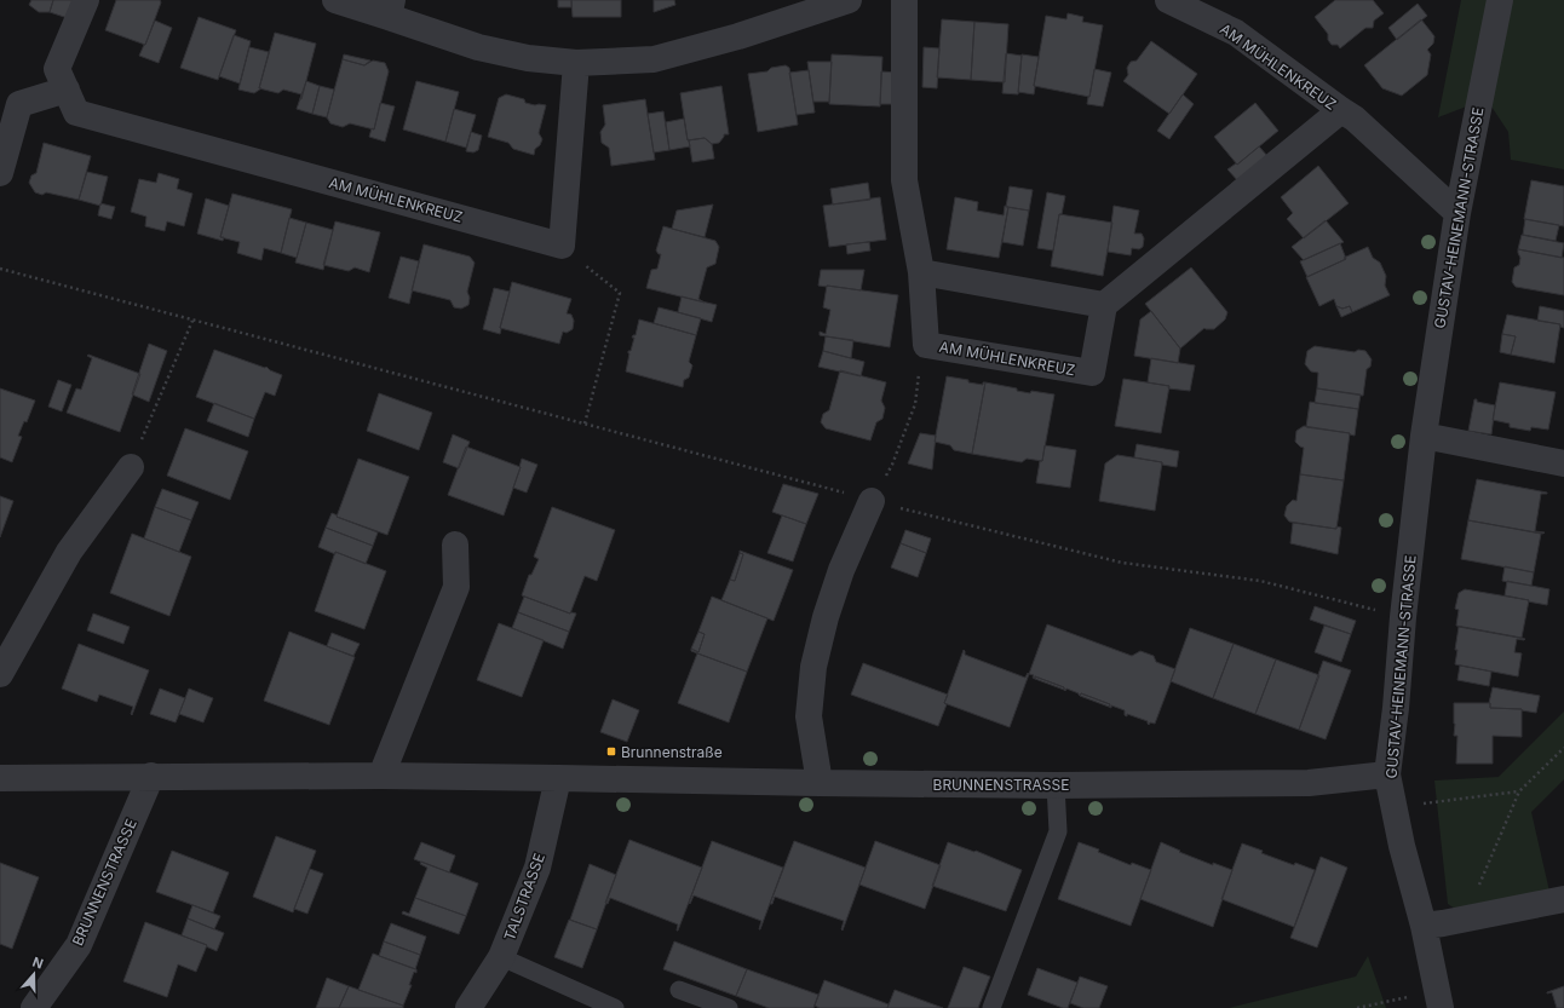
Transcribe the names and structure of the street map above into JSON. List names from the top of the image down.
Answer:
{
  "streets": {
    "street": [
      "AM MÜHLENKREUZ",
      "GUSTAV-HEINEMANN-STRASSE",
      "BRUNNENSTRASSE",
      "TALSTRASSE"
    ]
  },
  "crossings": [
    ["AM MÜHLENKREUZ", "GUSTAV-HEINEMANN-STRASSE"],
    ["GUSTAV-HEINEMANN-STRASSE", "BRUNNENSTRASSE"],
    ["BRUNNENSTRASSE", "TALSTRASSE"]
  ],
  "places": {
    "transit": ["Brunnenstraße"]
  },
  "north": "top"
}
